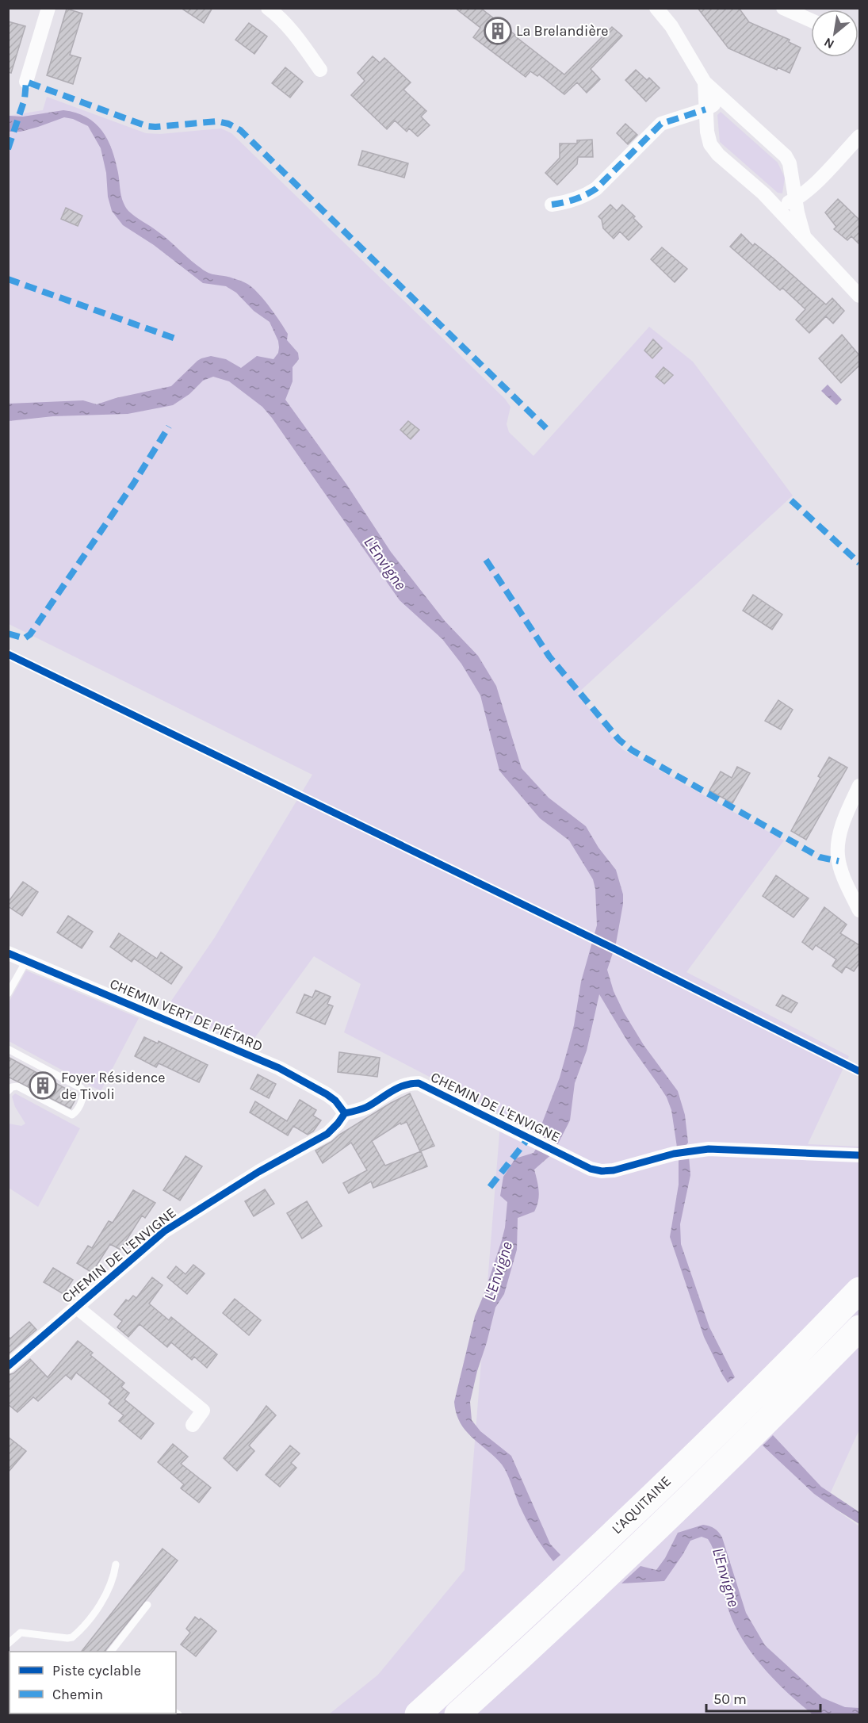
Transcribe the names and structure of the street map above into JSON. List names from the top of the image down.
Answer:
{
  "streets": {
    "highway": ["L'AQUITAINE"],
    "street": ["CHEMIN VERT DE PIÉTARD", "CHEMIN DE L'ENVIGNE"]
  },
  "crossings": [
    ["CHEMIN VERT DE PIÉTARD", "CHEMIN DE L'ENVIGNE"]
  ],
  "water": ["L'Envigne"],
  "places": {
    "building": ["La Brelandière", "Foyer Résidence de Tivoli"]
  },
  "legend": ["Piste cyclable", "Chemin"],
  "scale_bar": "50 m",
  "north": "bottom left"
}
